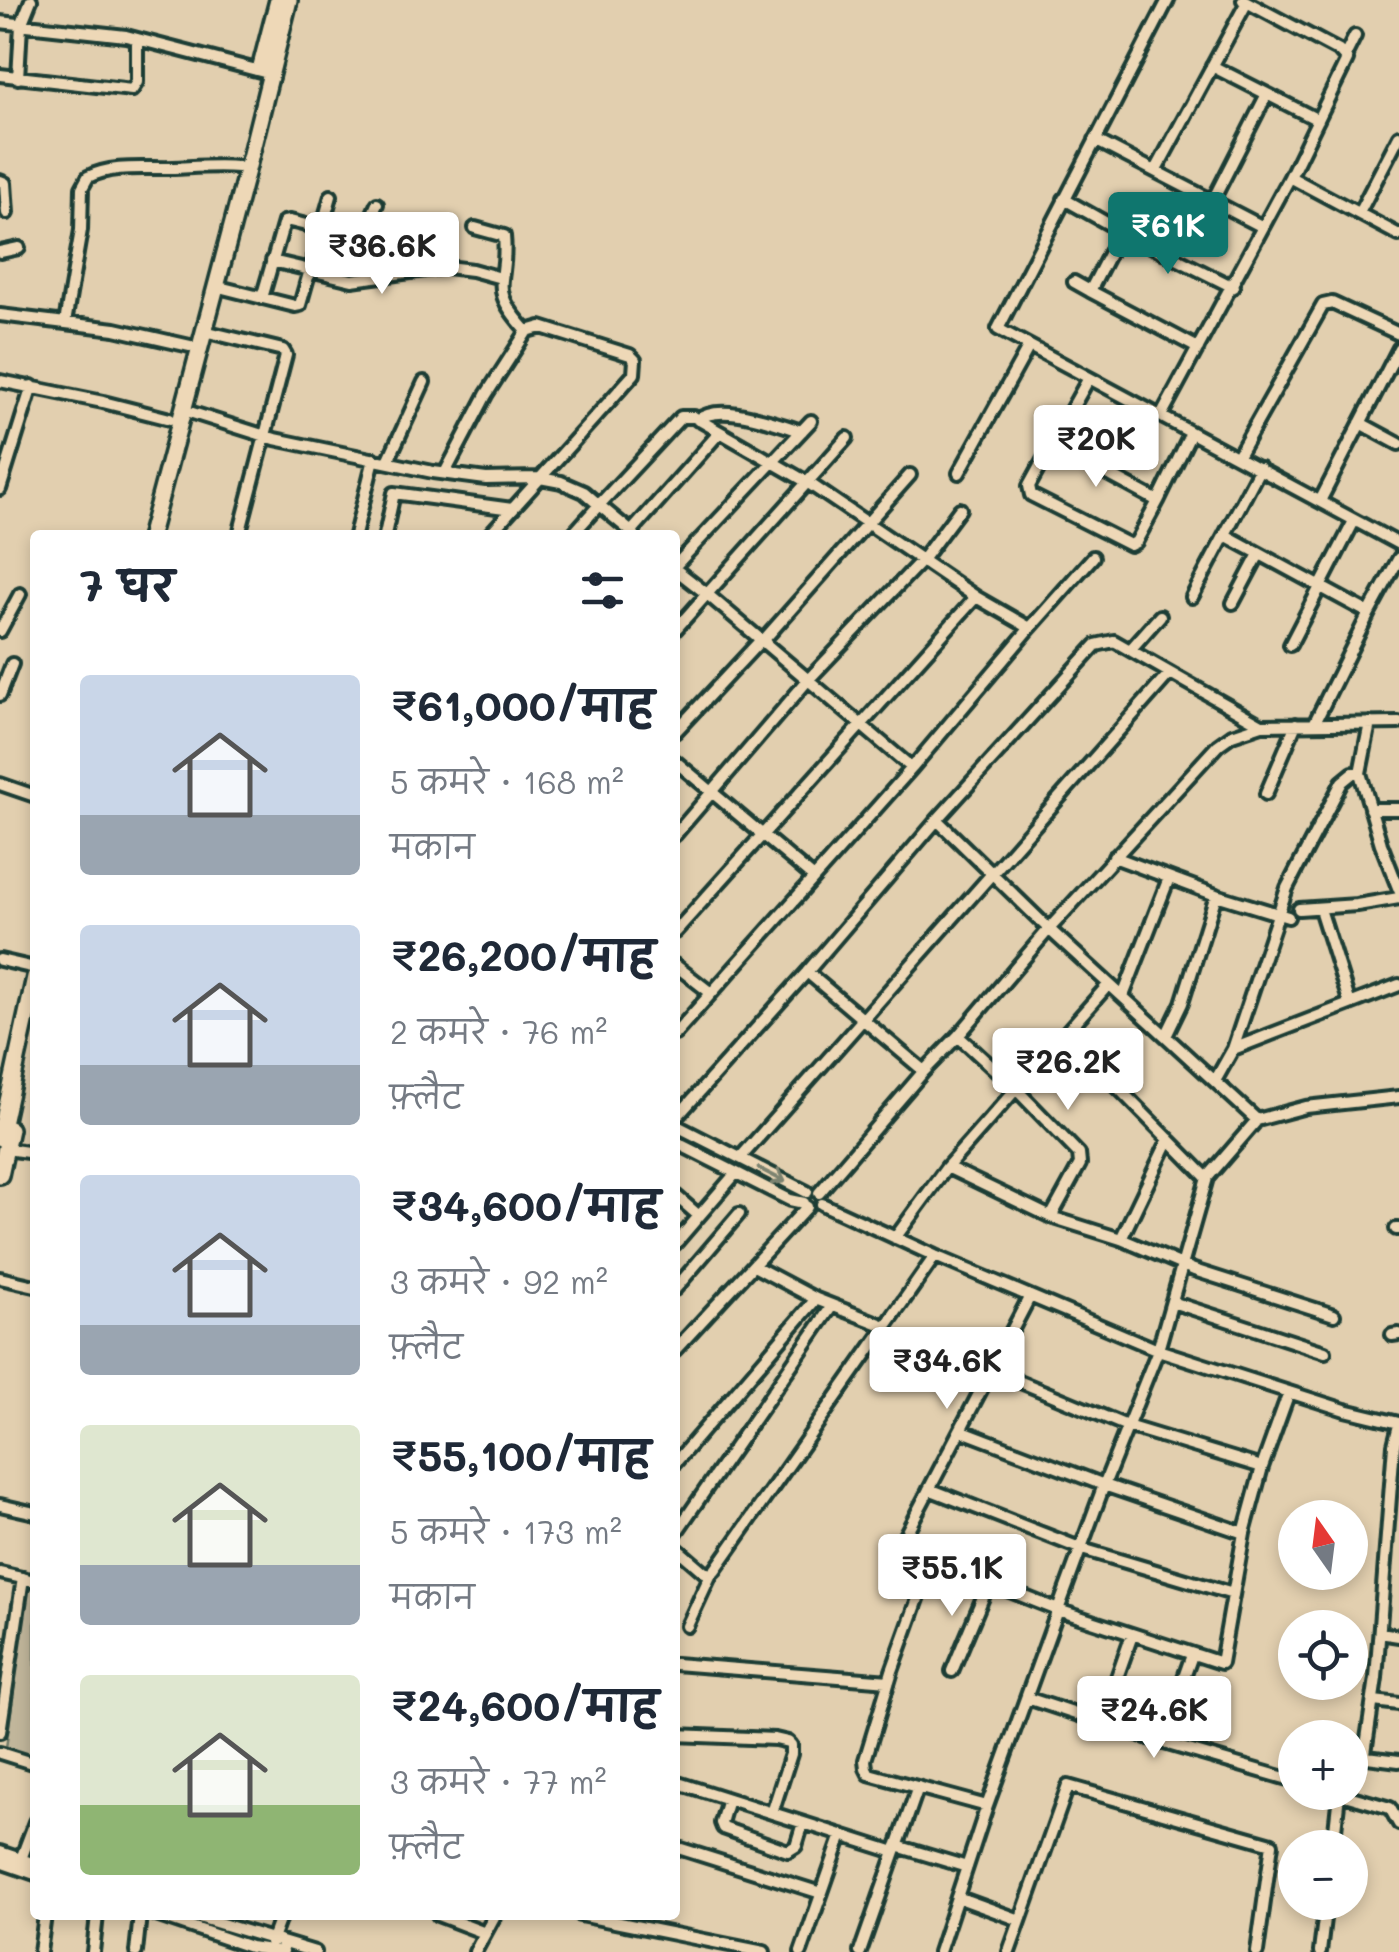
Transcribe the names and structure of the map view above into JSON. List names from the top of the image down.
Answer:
{
  "north": "top",
  "page": {
    "price": [
      "₹61K",
      "₹36.6K",
      "₹20K",
      "₹26.2K",
      "₹34.6K",
      "₹55.1K",
      "₹24.6K"
    ],
    "heading": "7 घर",
    "list": [
      {
        "name": "₹61,000/माह",
        "note": "5 कमरे · 168 m² · मकान"
      },
      {
        "name": "₹26,200/माह",
        "note": "2 कमरे · 76 m² · फ़्लैट"
      },
      {
        "name": "₹34,600/माह",
        "note": "3 कमरे · 92 m² · फ़्लैट"
      },
      {
        "name": "₹55,100/माह",
        "note": "5 कमरे · 173 m² · मकान"
      },
      {
        "name": "₹24,600/माह",
        "note": "3 कमरे · 77 m² · फ़्लैट"
      }
    ],
    "map_buttons": ["+", "−"]
  }
}
